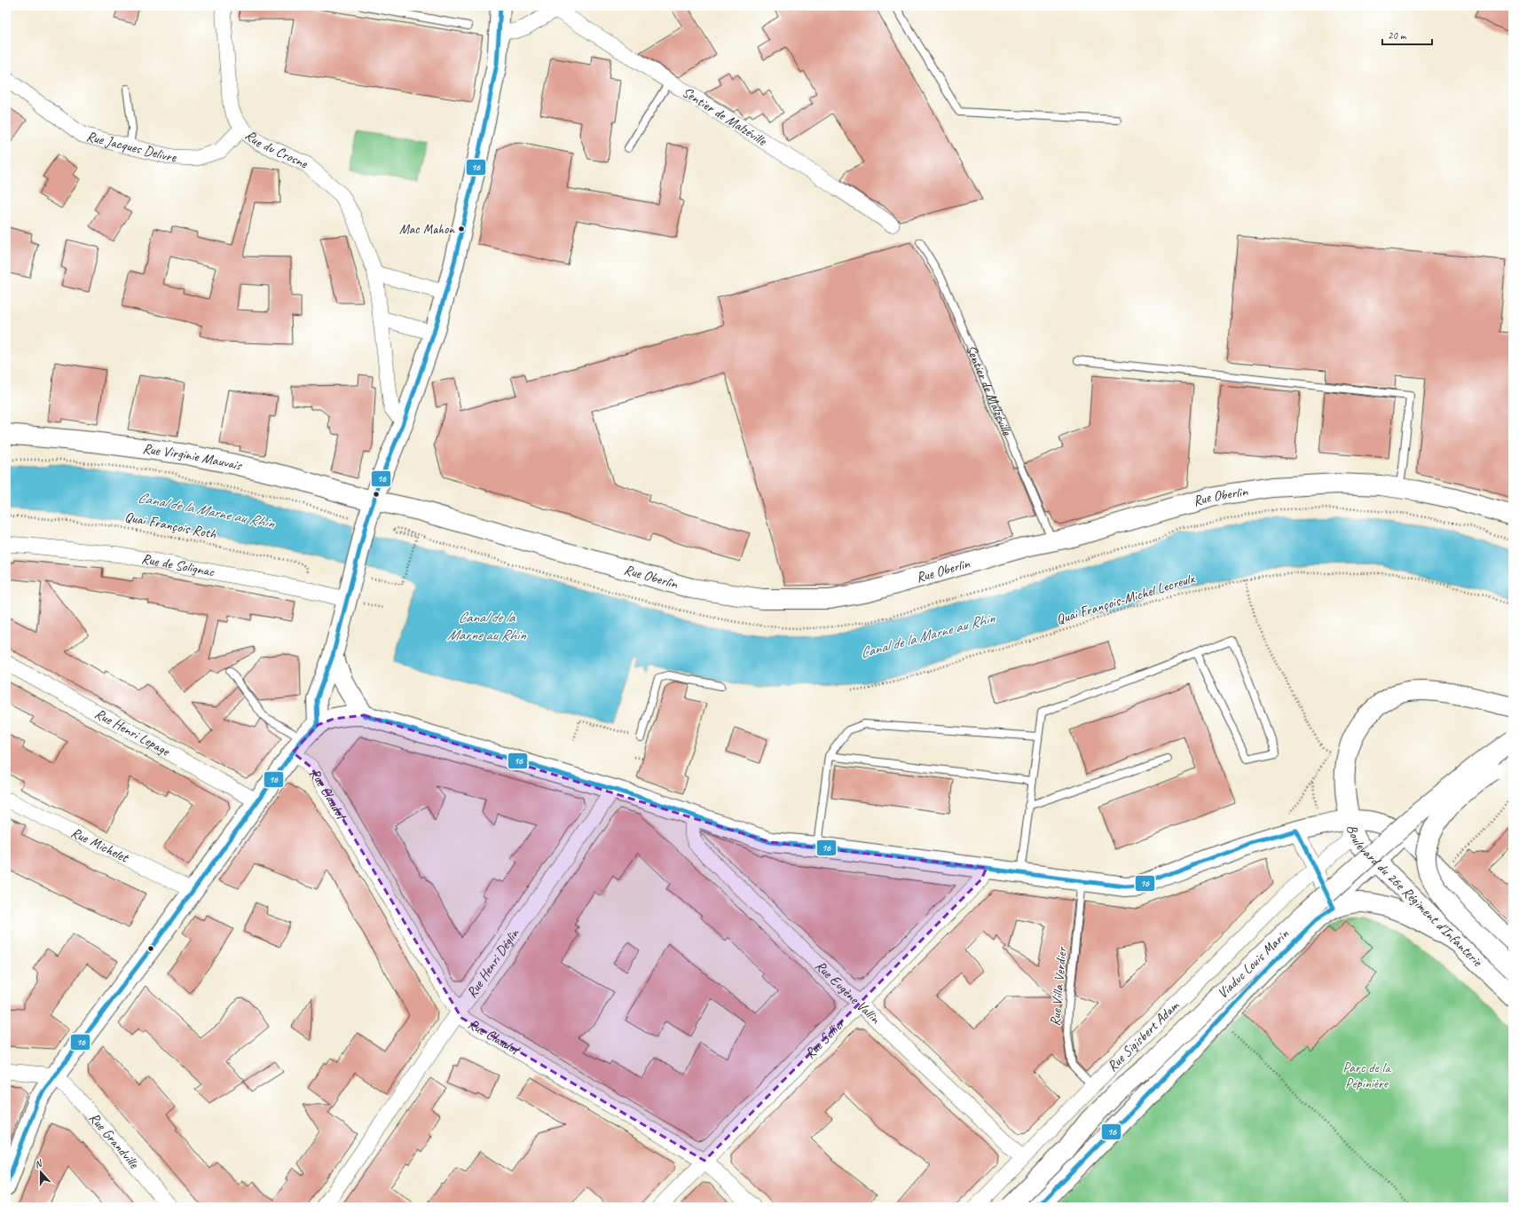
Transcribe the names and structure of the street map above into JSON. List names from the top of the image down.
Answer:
{
  "streets": {
    "main road": [
      "Rue Virginie Mauvais",
      "Rue Oberlin",
      "Boulevard du 26e Régiment d'Infanterie",
      "Viaduc Louis Marin"
    ],
    "street": [
      "Sentier de Malzéville",
      "Rue Jacques Delivre",
      "Rue du Crosne",
      "Rue de Solignac",
      "Rue Henri Lepage",
      "Rue Claudot",
      "Rue Michelet",
      "Rue Henri Déglin",
      "Rue Eugène Vallin",
      "Rue Sigisbert Adam",
      "Rue Sellier",
      "Rue Grandville"
    ],
    "lane": ["Rue Villa Verdier"],
    "path": ["Quai François Roth", "Quai François-Michel Lecreulx"]
  },
  "crossings": [
    ["Sentier de Malzéville", "Rue Oberlin"],
    ["Rue Jacques Delivre", "Rue du Crosne"],
    ["Rue Virginie Mauvais", "Rue Oberlin"],
    ["Quai François Roth", "Rue de Solignac"],
    ["Rue Claudot", "Rue Henri Déglin"],
    ["Rue Claudot", "Rue Sellier"],
    ["Boulevard du 26e Régiment d'Infanterie", "Rue Sigisbert Adam"],
    ["Rue Villa Verdier", "Rue Sigisbert Adam"],
    ["Rue Eugène Vallin", "Rue Sigisbert Adam"],
    ["Rue Eugène Vallin", "Rue Sellier"]
  ],
  "water": ["Canal de la Marne au Rhin"],
  "parks": ["Parc de la Pépinière"],
  "places": ["Mac Mahon"],
  "lines": ["transit line 16"],
  "scale_bar": "20 m",
  "north": "top"
}
